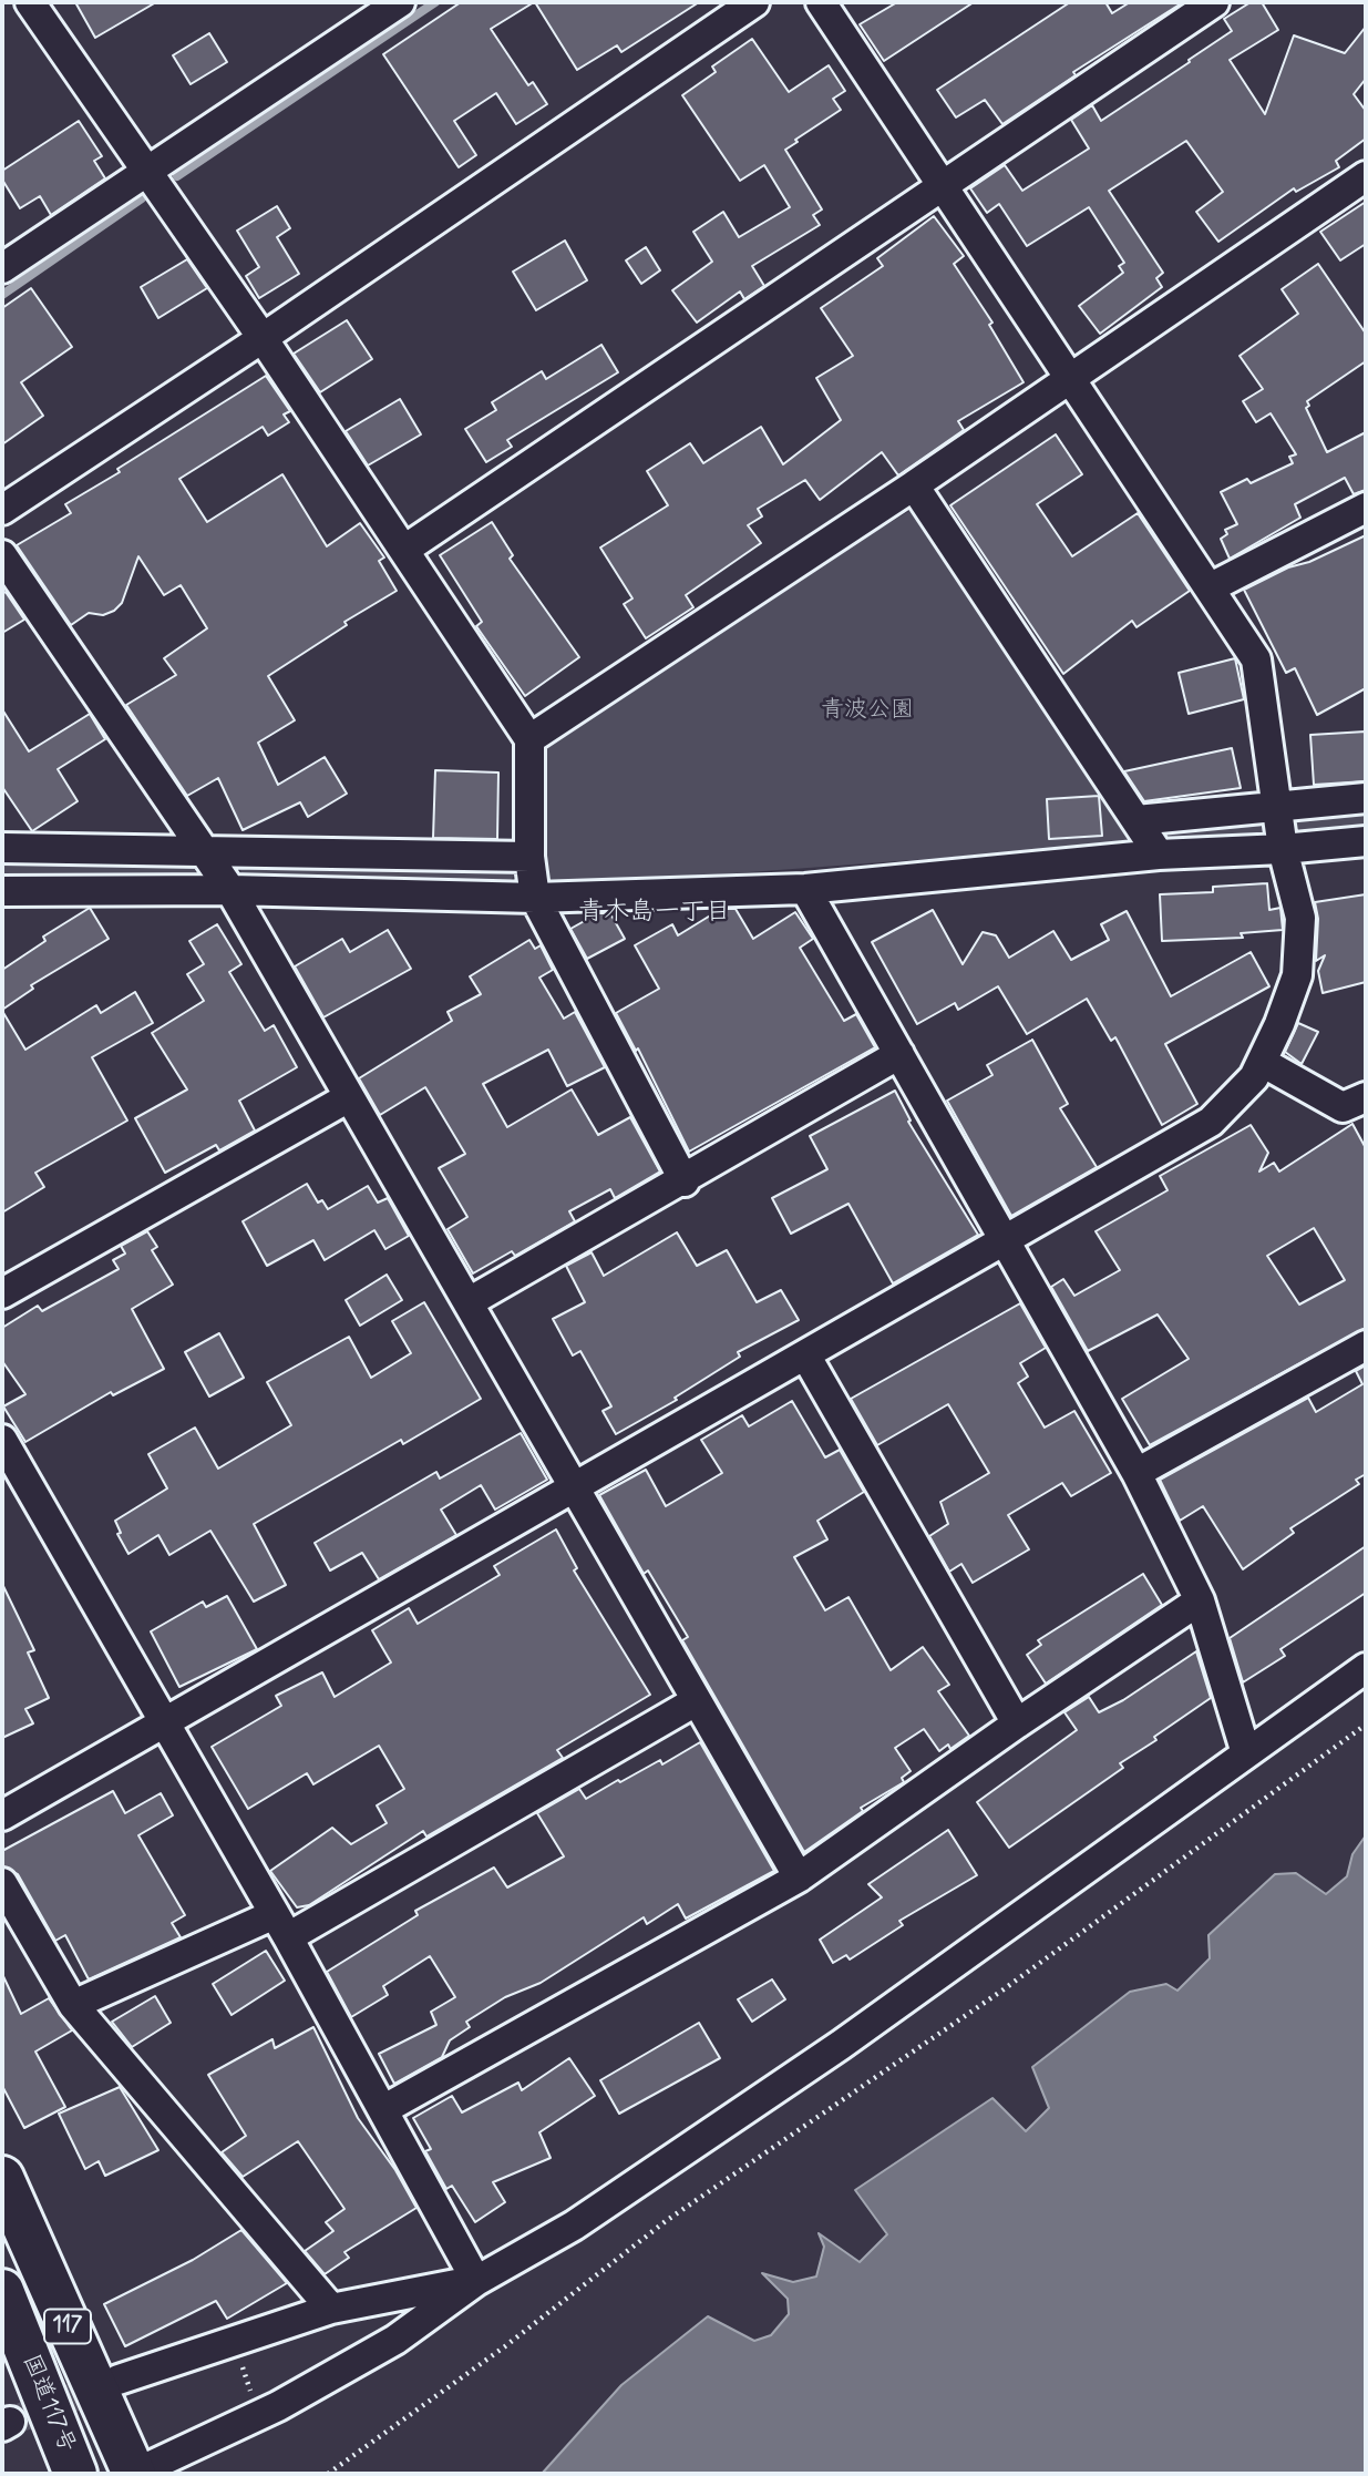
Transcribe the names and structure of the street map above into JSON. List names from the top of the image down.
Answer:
{
  "streets": {
    "highway": ["117", "国道117号"]
  },
  "districts": ["青木島一丁目"],
  "parks": ["青波公園"]
}
